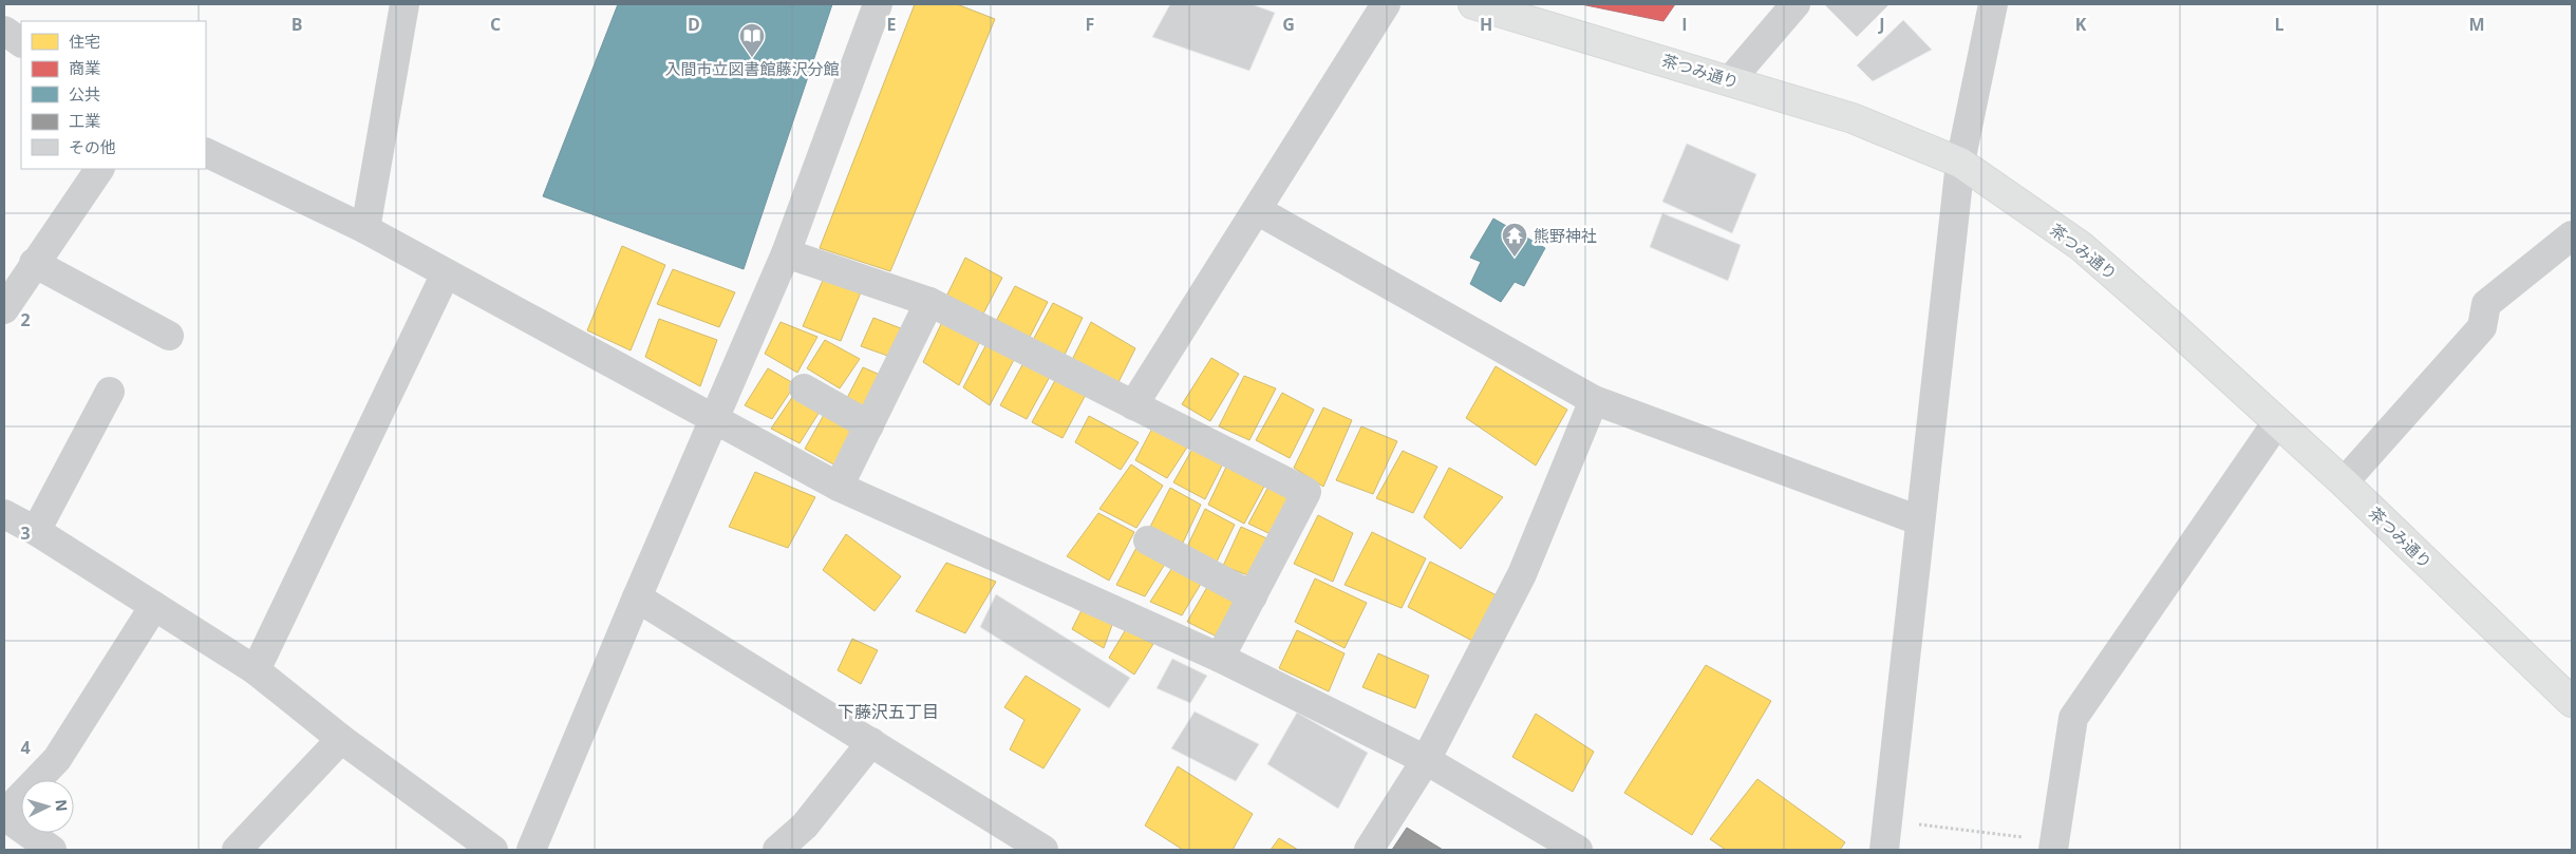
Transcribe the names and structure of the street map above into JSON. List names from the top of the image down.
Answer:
{
  "streets": {
    "main road": ["茶つみ通り"]
  },
  "districts": ["下藤沢五丁目"],
  "places": {
    "library": ["入間市立図書館藤沢分館"],
    "temple": ["熊野神社"]
  },
  "legend": [
    "住宅",
    "商業",
    "公共",
    "工業",
    "その他"
  ],
  "north": "right",
  "grid": {
    "columns": [
      "B",
      "C",
      "D",
      "E",
      "F",
      "G",
      "H",
      "I",
      "J",
      "K",
      "L",
      "M"
    ],
    "rows": ["2", "3", "4"]
  }
}
